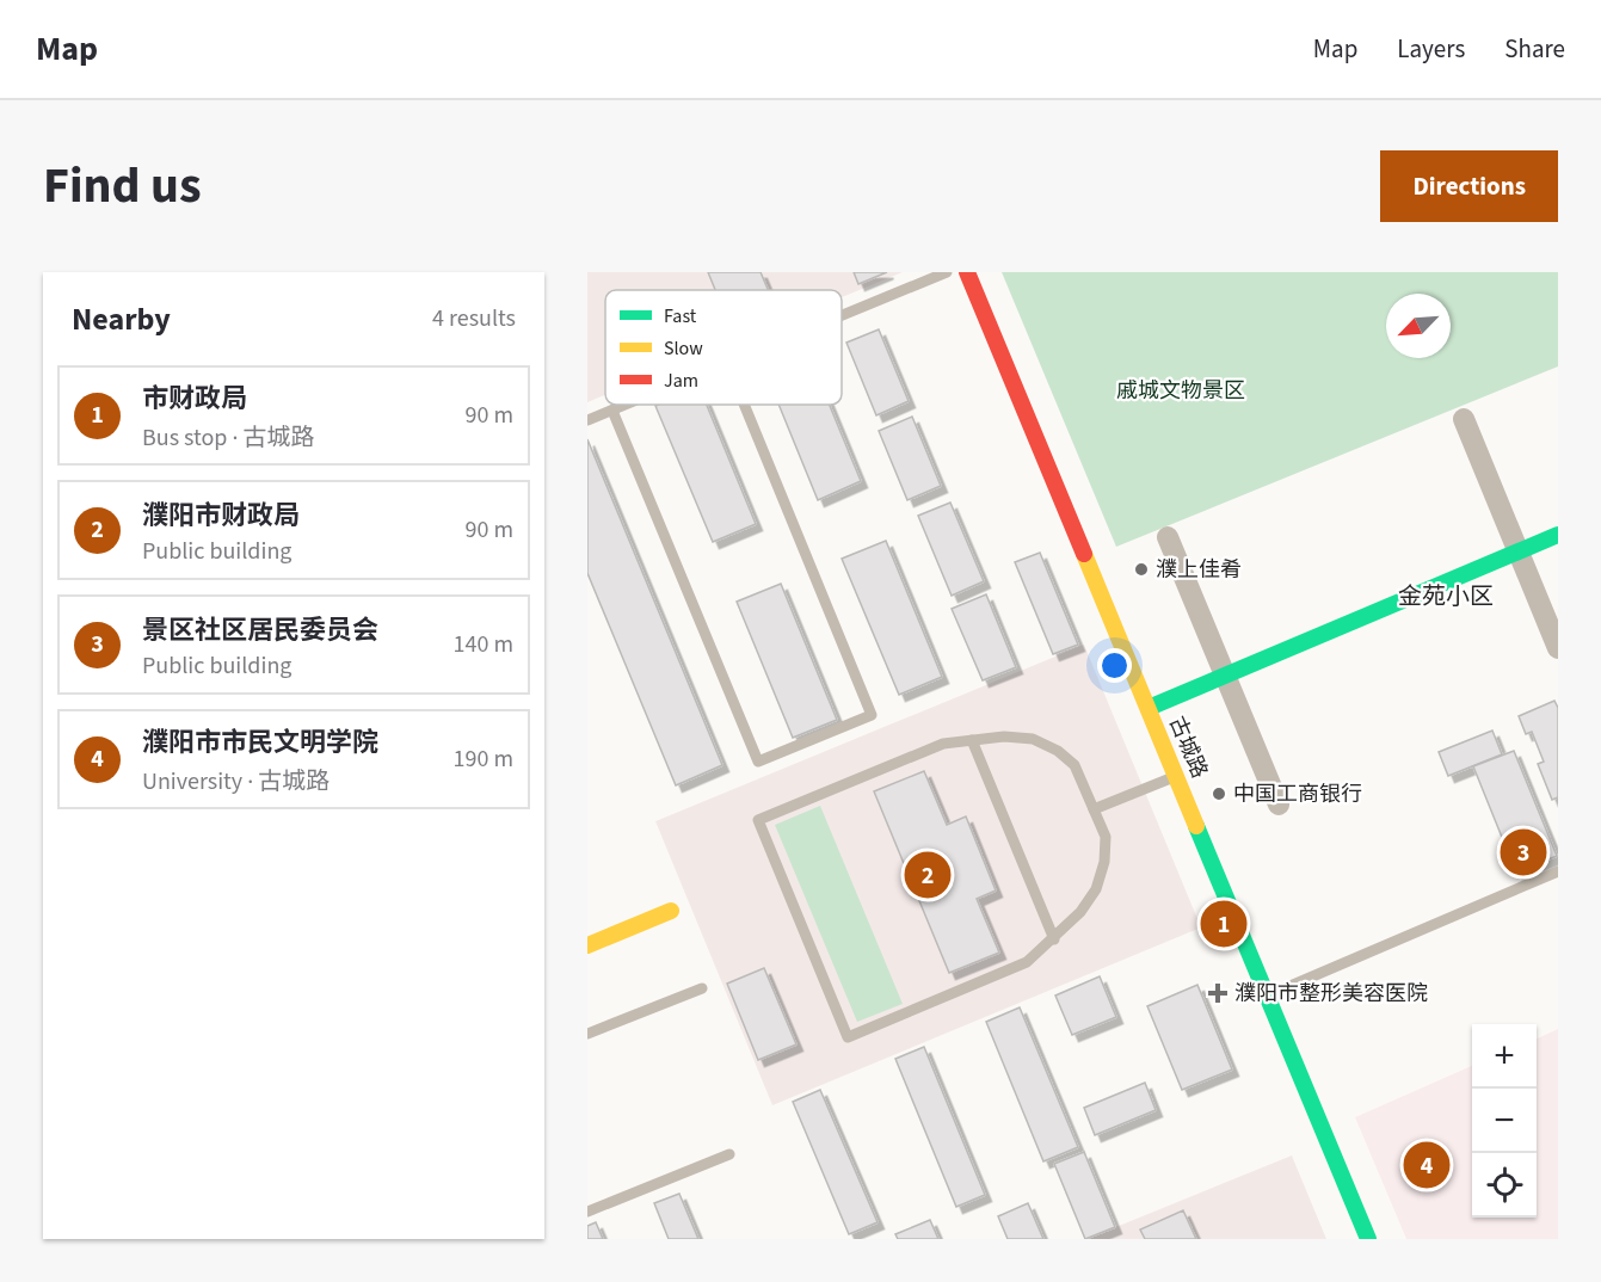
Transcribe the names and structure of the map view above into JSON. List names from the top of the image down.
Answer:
{
  "streets": {
    "street": ["古城路"]
  },
  "districts": ["金苑小区"],
  "parks": ["戚城文物景区"],
  "places": {
    "other": ["濮上佳肴", "中国工商银行"],
    "health": ["濮阳市整形美容医院"]
  },
  "legend": ["Fast", "Slow", "Jam"],
  "north": "bottom left",
  "page": {
    "header": "Map",
    "nav": ["Map", "Layers", "Share"],
    "title": "Find us",
    "buttons": "Directions",
    "heading": ["Nearby", "4 results"],
    "list": [
      {
        "mark": "1",
        "name": "市财政局",
        "note": "Bus stop · 古城路",
        "value": "90 m"
      },
      {
        "mark": "2",
        "name": "濮阳市财政局",
        "note": "Public building",
        "value": "90 m"
      },
      {
        "mark": "3",
        "name": "景区社区居民委员会",
        "note": "Public building",
        "value": "140 m"
      },
      {
        "mark": "4",
        "name": "濮阳市市民文明学院",
        "note": "University · 古城路",
        "value": "190 m"
      }
    ],
    "pins": [
      "3",
      "2",
      "1",
      "4"
    ],
    "map_buttons": ["+", "−"]
  }
}
